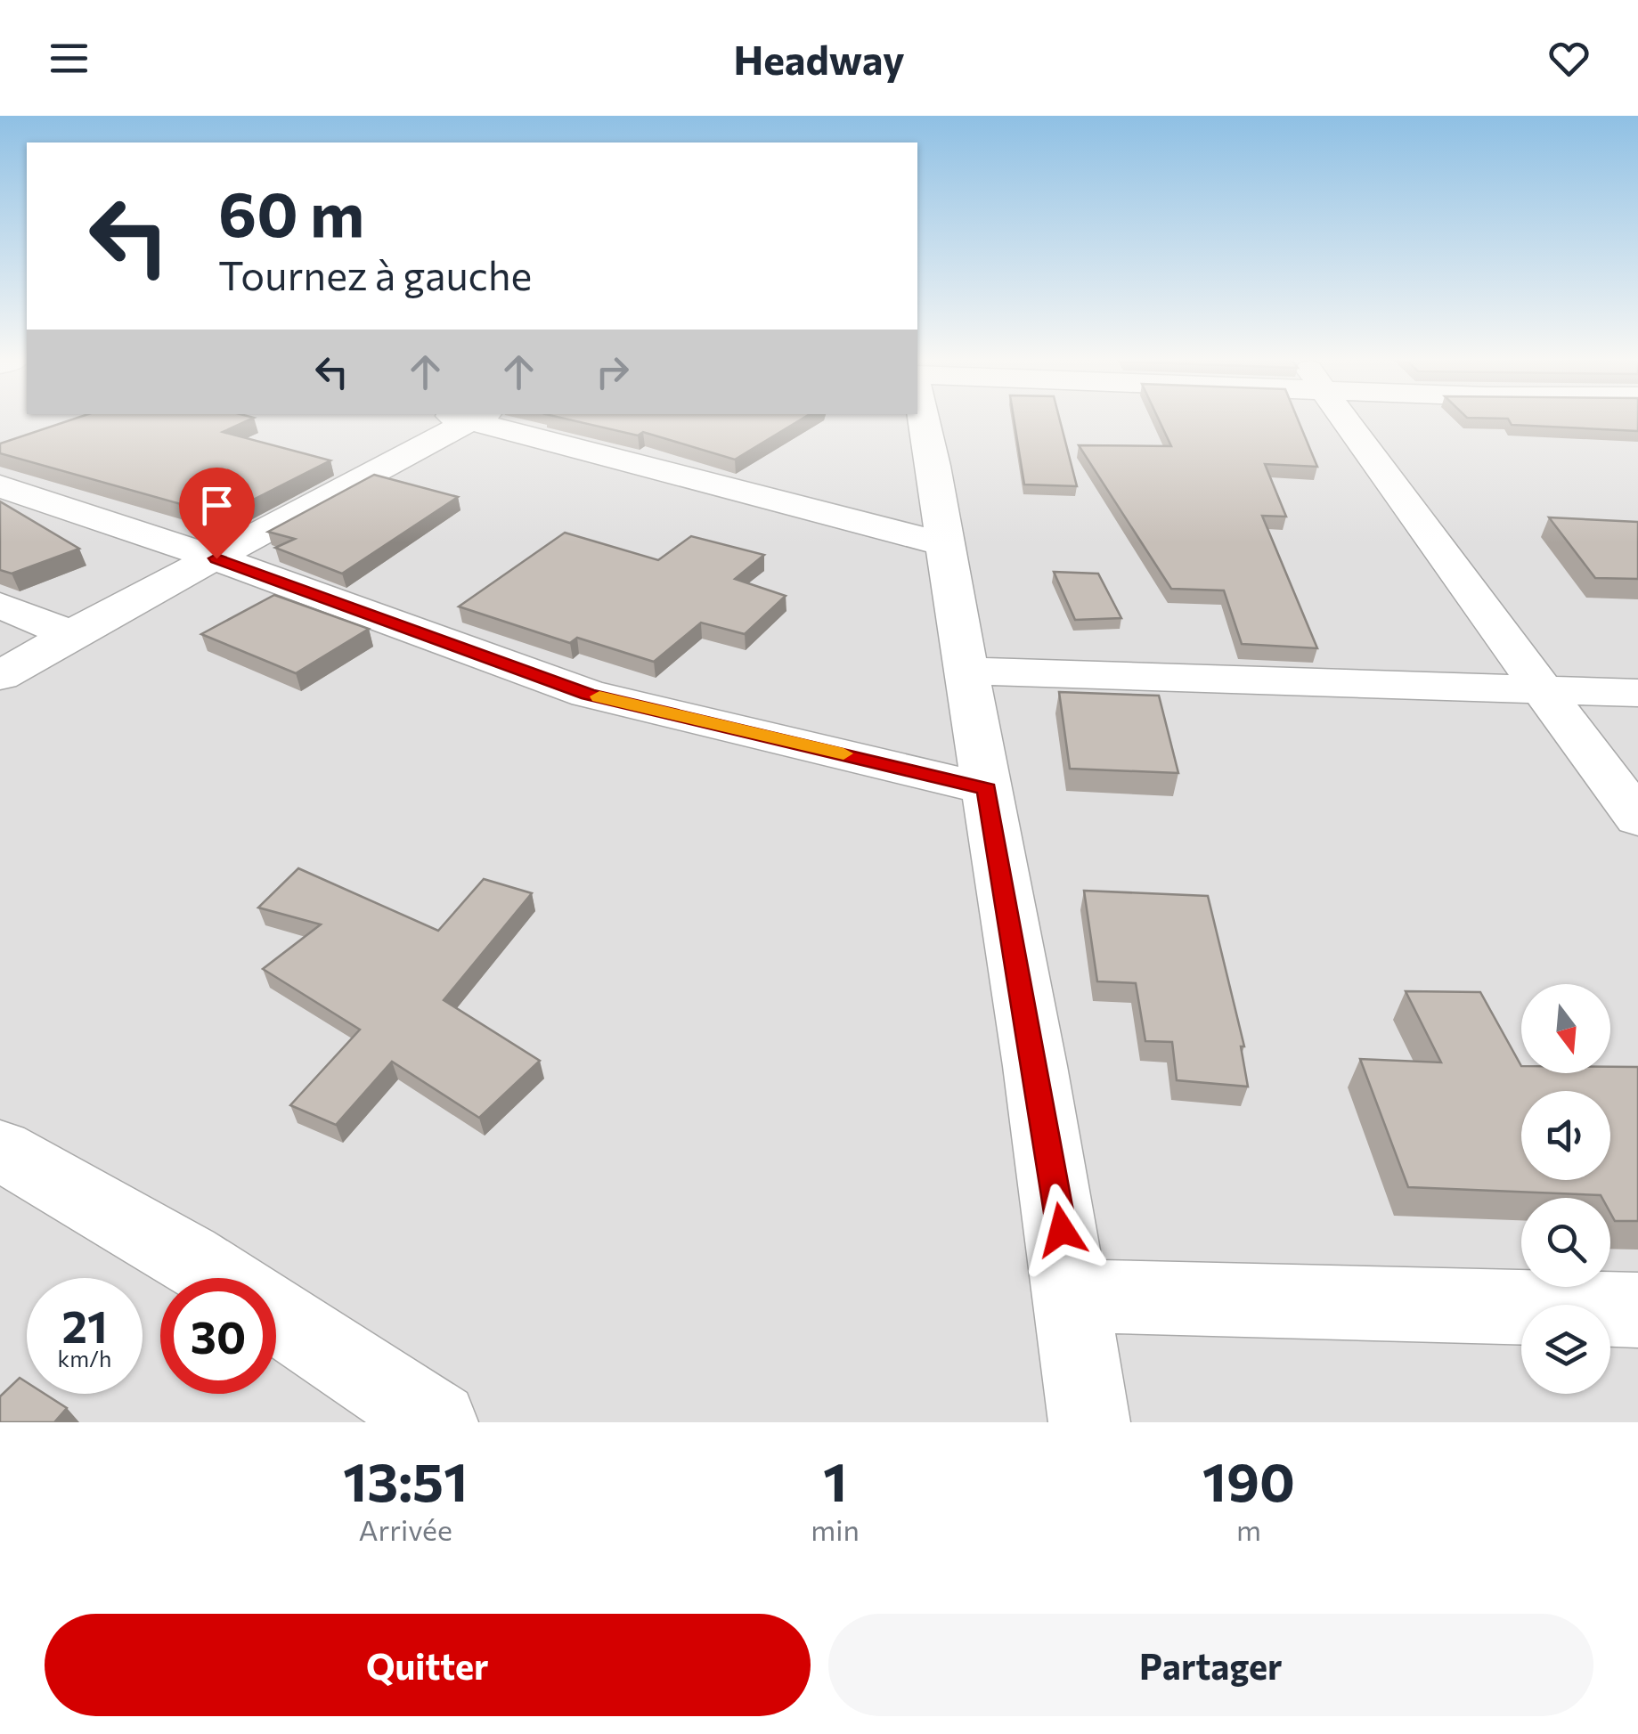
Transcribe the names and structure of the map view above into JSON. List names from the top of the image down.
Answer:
{
  "north": "bottom",
  "page": {
    "header": "Headway",
    "turn": ["60 m", "Tournez à gauche"],
    "speed": "21 km/h",
    "limit": "30",
    "eta": [
      "13:51",
      "Arrivée",
      "1",
      "min",
      "190",
      "m"
    ],
    "buttons": ["Quitter", "Partager"]
  }
}
